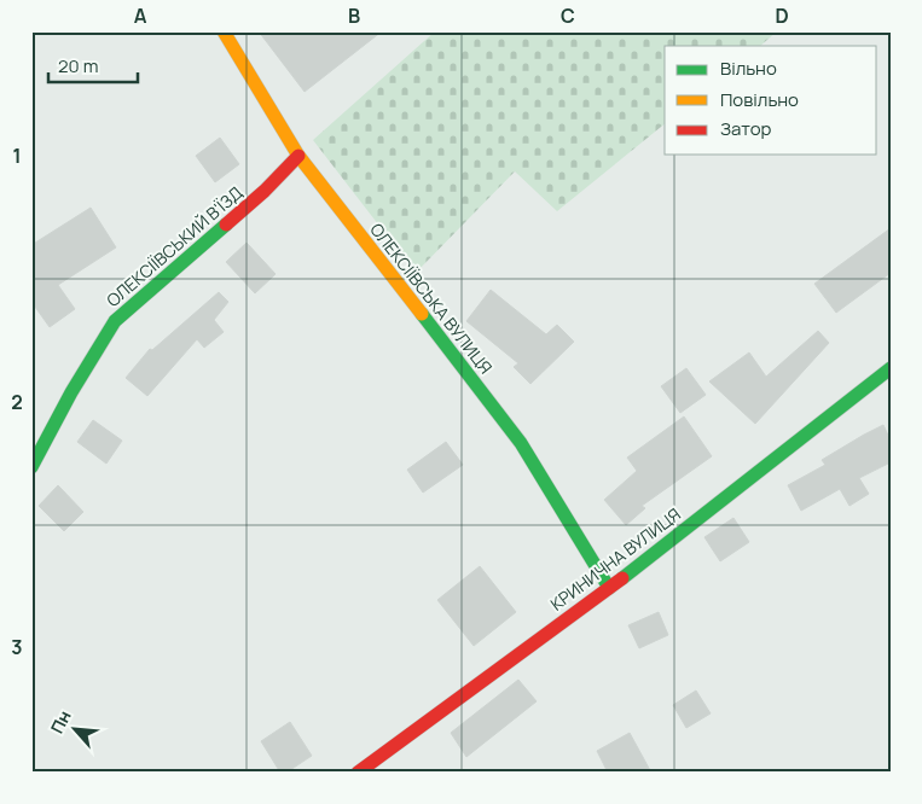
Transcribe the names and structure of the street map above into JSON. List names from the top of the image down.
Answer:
{
  "streets": {
    "street": ["ОЛЕКСІЇВСЬКИЙ В'ЇЗД", "ОЛЕКСІЇВСЬКА ВУЛИЦЯ", "КРИНИЧНА ВУЛИЦЯ"]
  },
  "crossings": [
    ["ОЛЕКСІЇВСЬКИЙ В'ЇЗД", "ОЛЕКСІЇВСЬКА ВУЛИЦЯ"],
    ["ОЛЕКСІЇВСЬКА ВУЛИЦЯ", "КРИНИЧНА ВУЛИЦЯ"]
  ],
  "legend": ["Вільно", "Повільно", "Затор"],
  "scale_bar": "20 m",
  "north": "top left",
  "grid": {
    "columns": [
      "A",
      "B",
      "C",
      "D"
    ],
    "rows": ["1", "2", "3"]
  }
}
